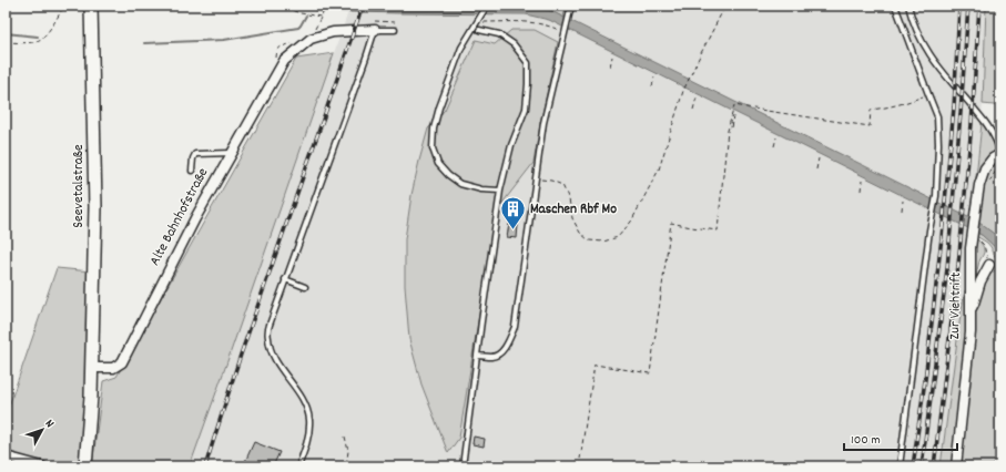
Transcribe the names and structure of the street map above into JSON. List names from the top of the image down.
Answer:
{
  "streets": {
    "main road": ["Seevetalstraße"],
    "street": ["Alte Bahnhofstraße", "Zur Viehtrift"]
  },
  "crossings": [
    ["Seevetalstraße", "Alte Bahnhofstraße"]
  ],
  "places": {
    "building": ["Maschen Rbf Mo"]
  },
  "scale_bar": "100 m",
  "north": "top right"
}
